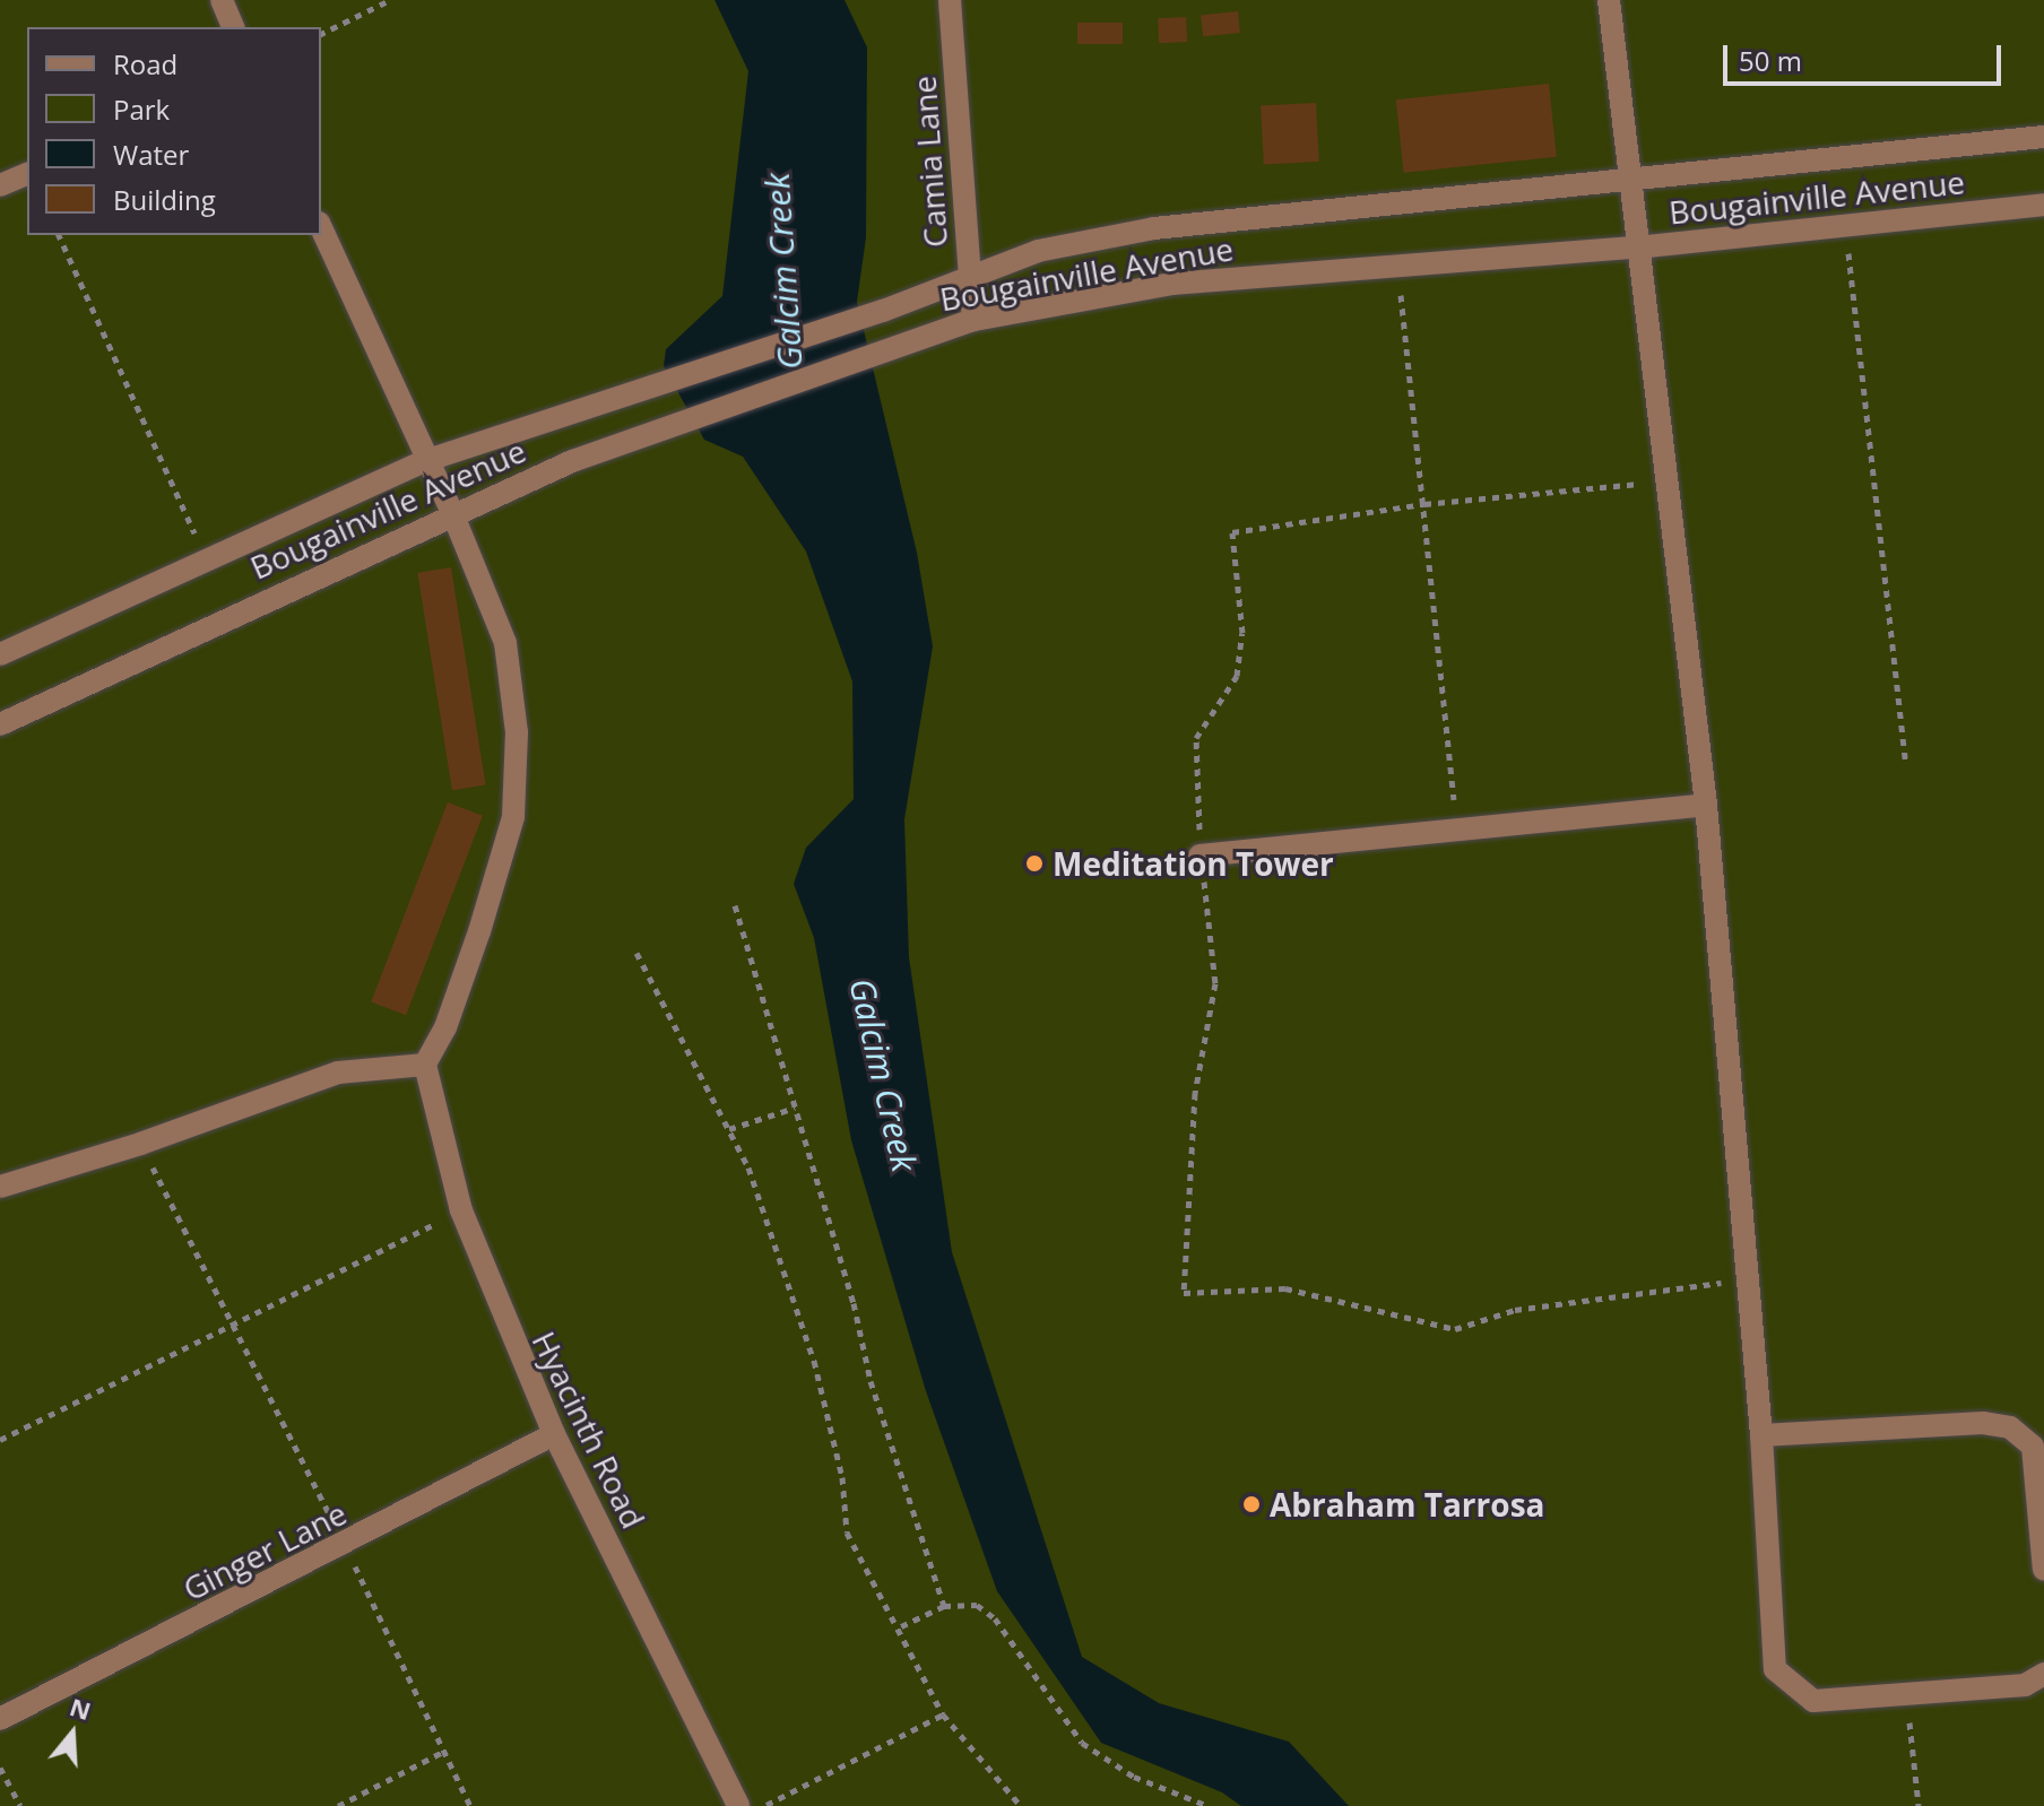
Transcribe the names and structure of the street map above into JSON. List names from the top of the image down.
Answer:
{
  "streets": {
    "street": [
      "Camia Lane",
      "Bougainville Avenue",
      "Hyacinth Road",
      "Ginger Lane"
    ]
  },
  "crossings": [
    ["Camia Lane", "Bougainville Avenue"],
    ["Hyacinth Road", "Ginger Lane"]
  ],
  "water": ["Galcim Creek"],
  "places": ["Meditation Tower", "Abraham Tarrosa"],
  "legend": [
    "Road",
    "Park",
    "Water",
    "Building"
  ],
  "scale_bar": "50 m",
  "north": "top"
}
